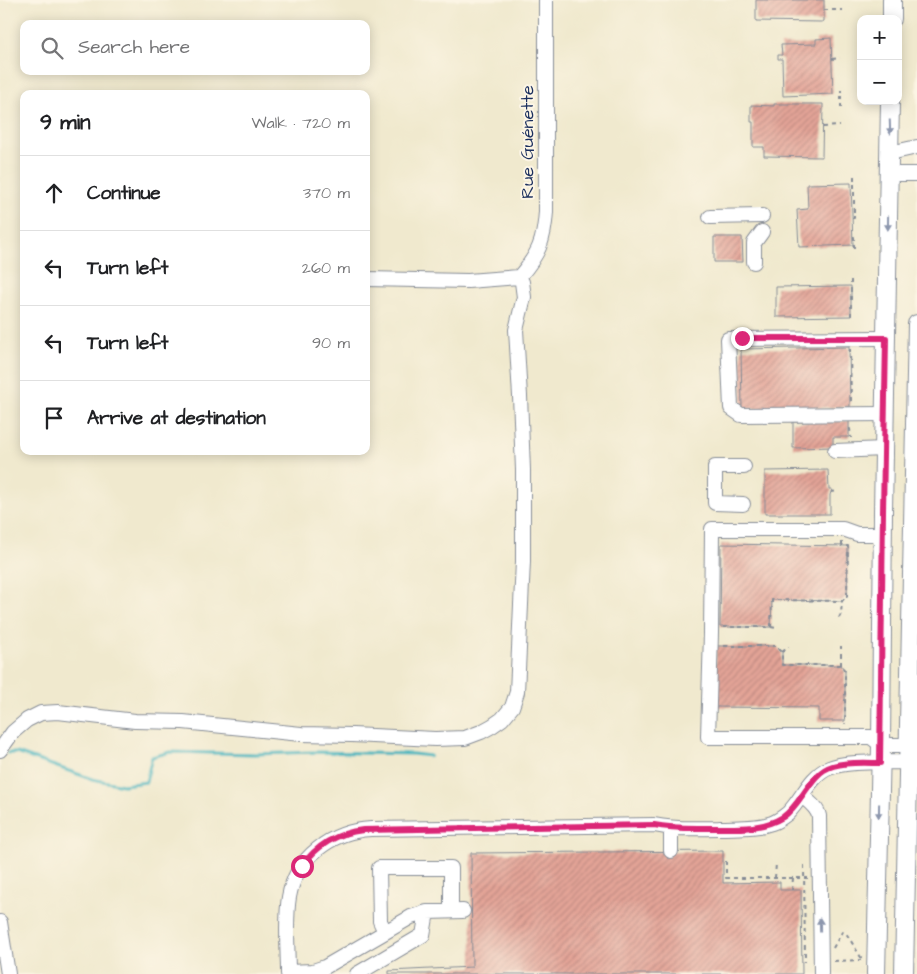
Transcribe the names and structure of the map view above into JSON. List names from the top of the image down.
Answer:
{
  "streets": {
    "street": ["Rue Guénette"]
  },
  "page": {
    "map_buttons": ["+", "−"],
    "search": "Search here",
    "heading": ["9 min", "Walk · 720 m"],
    "list": [
      ["Continue", "370 m"],
      ["Turn left", "260 m"],
      ["Turn left", "90 m"],
      "Arrive at destination"
    ]
  }
}
